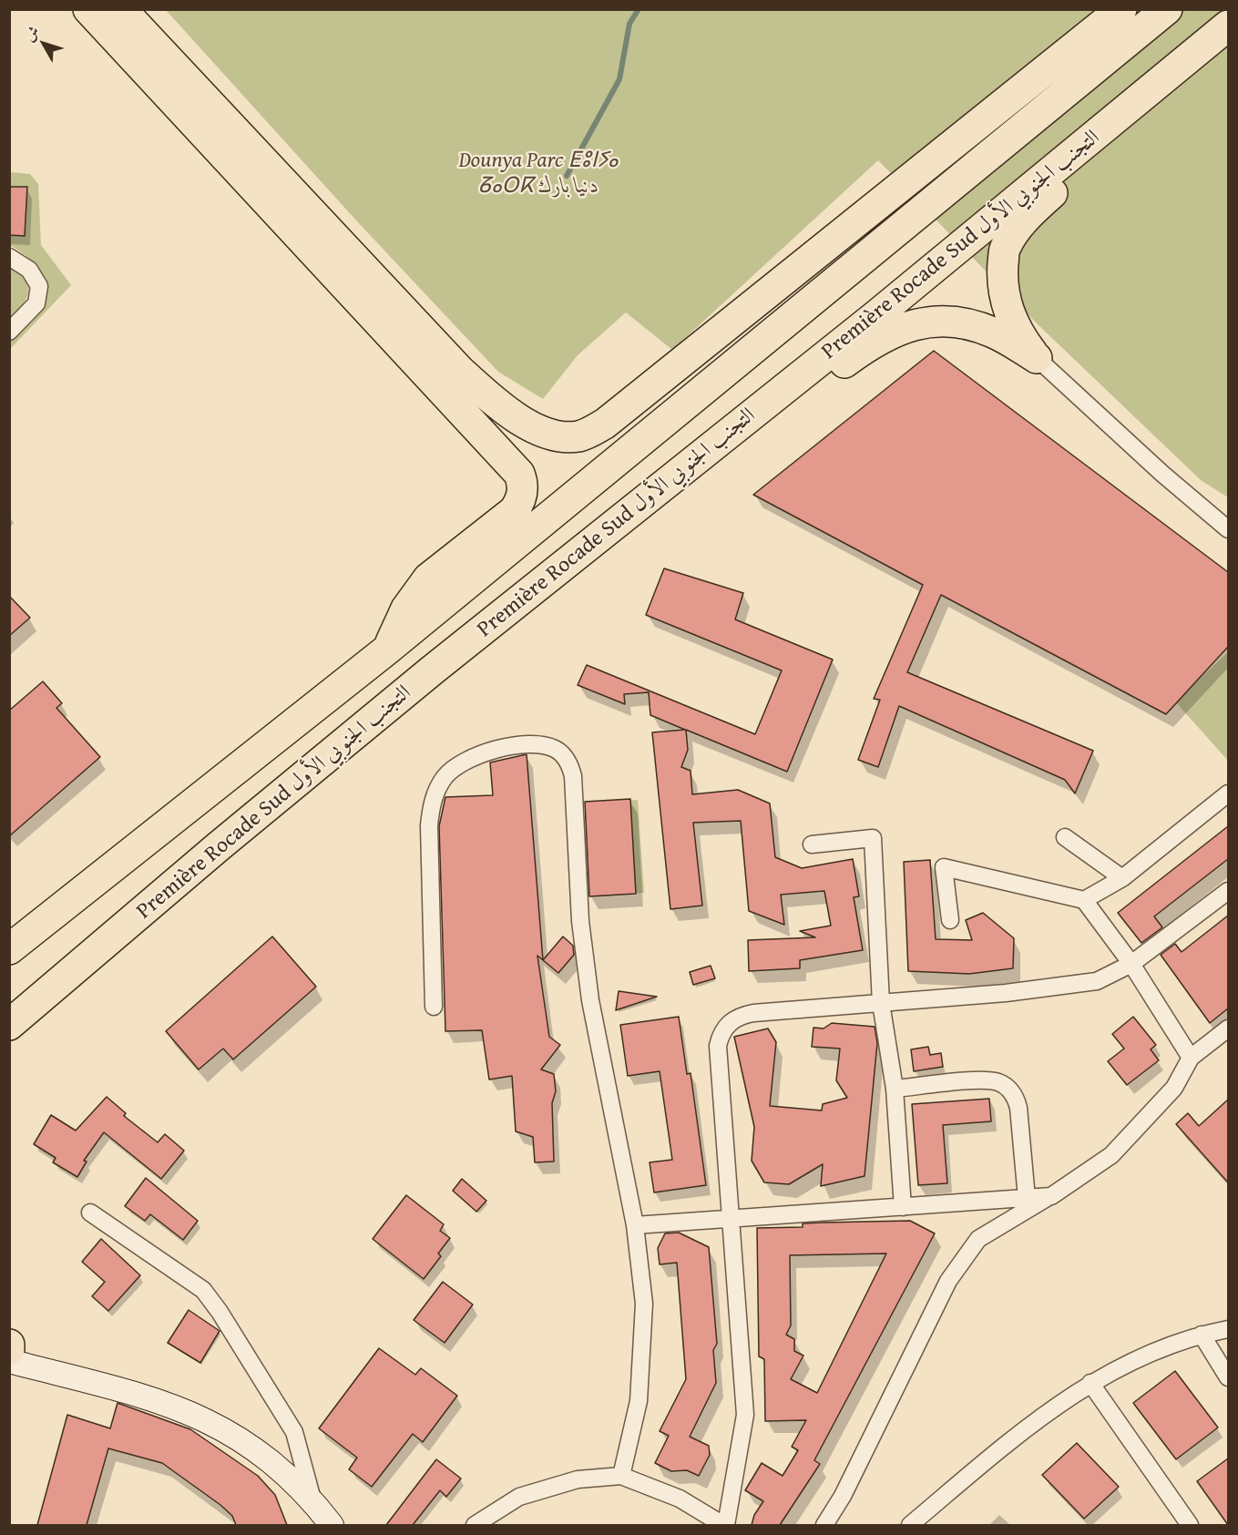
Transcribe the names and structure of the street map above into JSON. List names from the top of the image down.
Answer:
{
  "streets": {
    "highway": ["Première Rocade Sud التجنب الجنوبي الأول"]
  },
  "parks": ["Dounya Parc ⴹⵓⵏⵢⴰ ⵒⴰⵔⴽ دنيا بارك"],
  "north": "top left"
}
